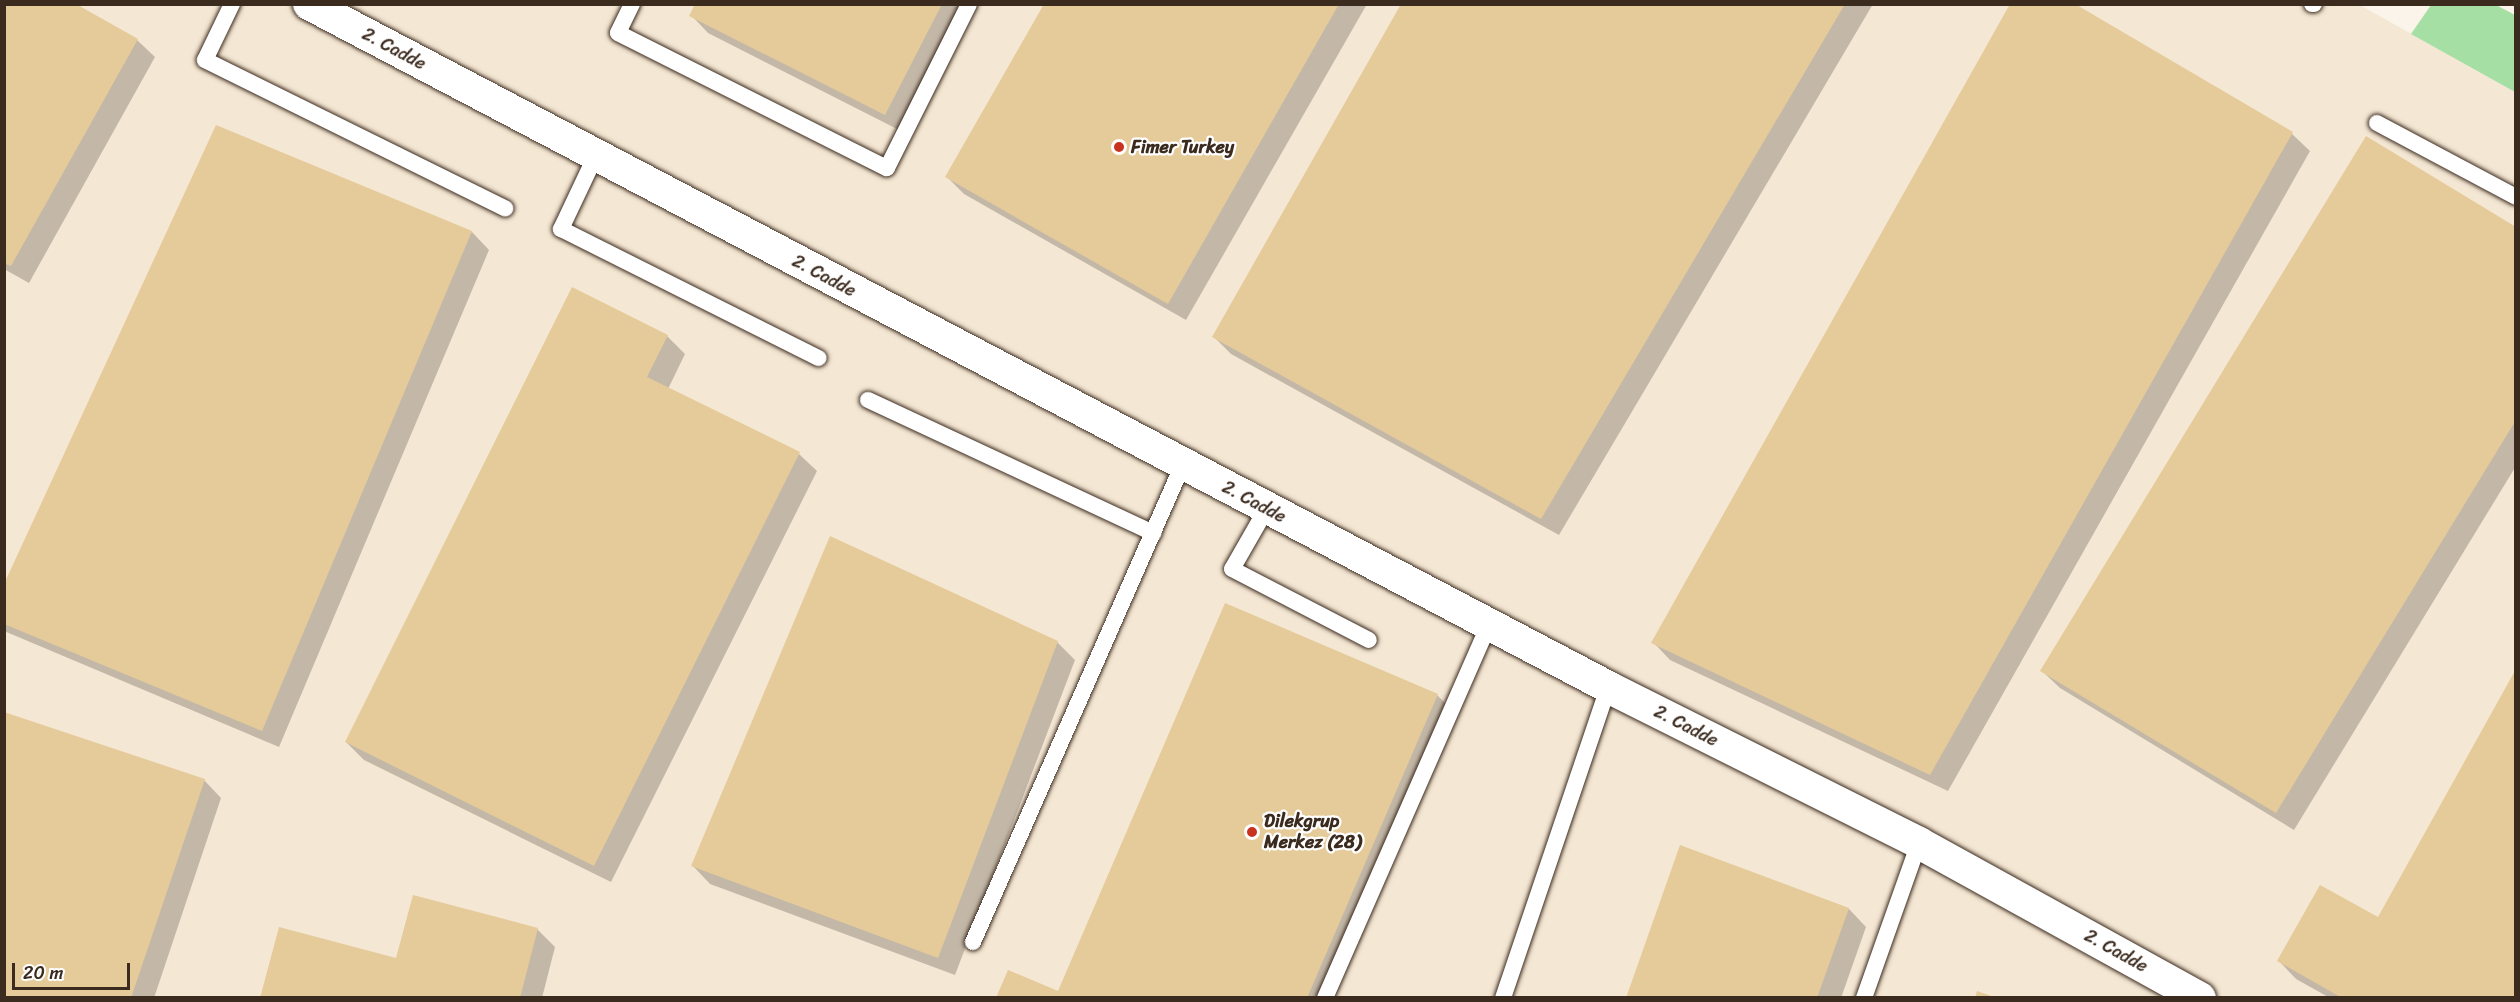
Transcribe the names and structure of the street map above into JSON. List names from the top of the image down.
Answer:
{
  "streets": {
    "street": ["2. Cadde"]
  },
  "places": ["Fimer Turkey", "Dilekgrup Merkez (28)"],
  "scale_bar": "20 m"
}
